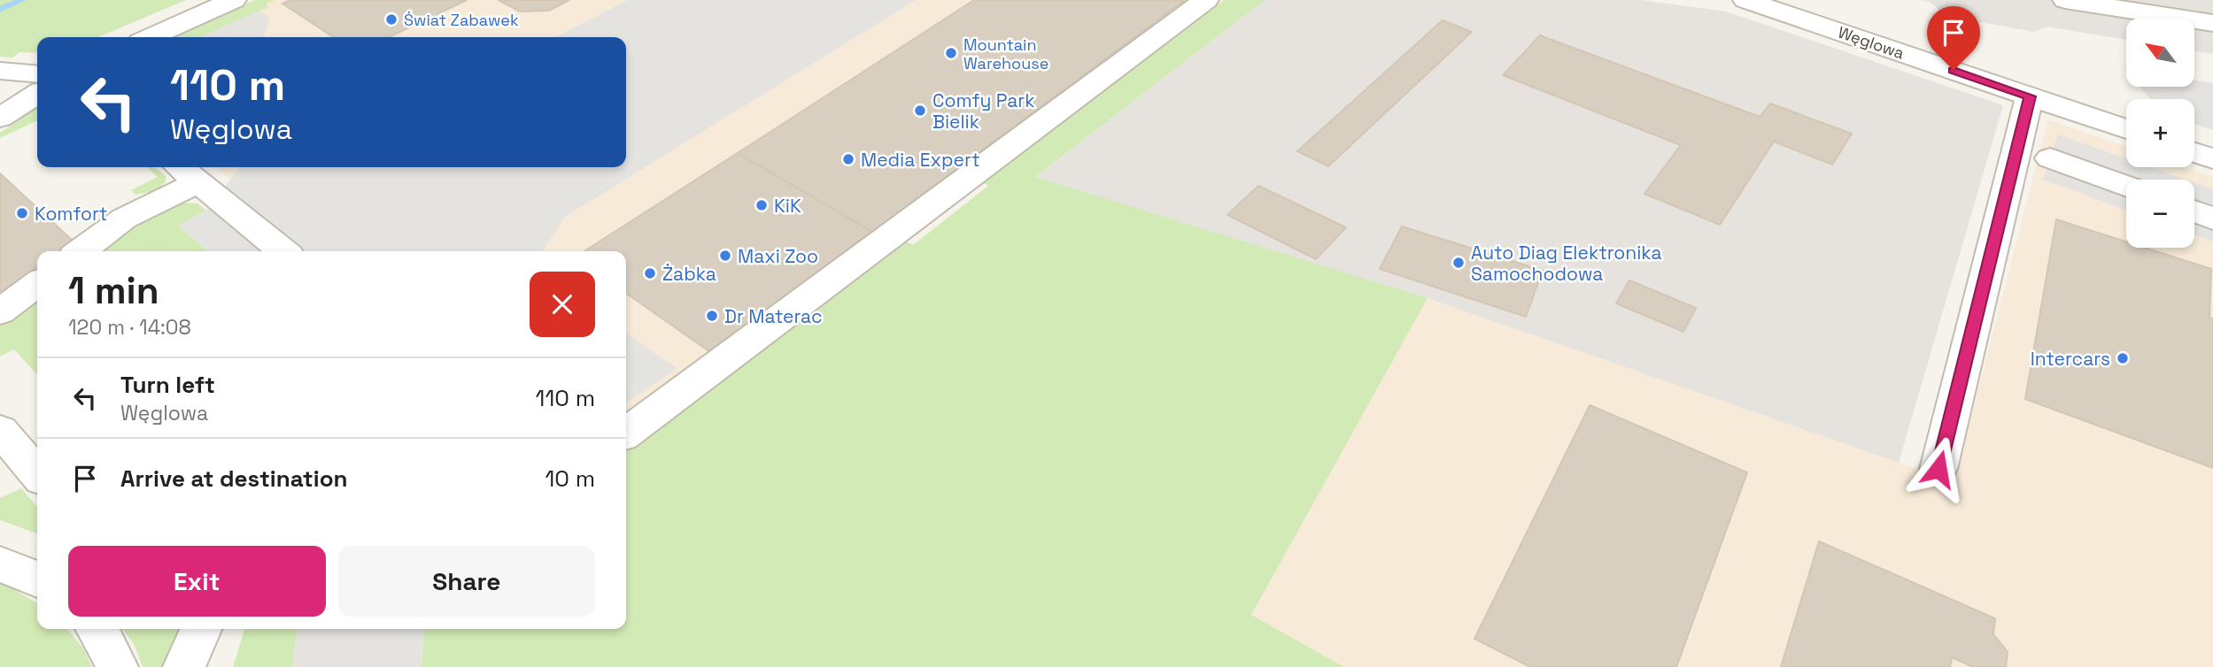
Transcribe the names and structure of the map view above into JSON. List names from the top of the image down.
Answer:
{
  "streets": {
    "street": ["Węglowa"]
  },
  "places": [
    "Świat Zabawek",
    "Mountain Warehouse",
    "Comfy Park Bielik",
    "Media Expert",
    "KiK",
    "Komfort",
    "Maxi Zoo",
    "Auto Diag Elektronika Samochodowa",
    "Żabka",
    "Dr Materac",
    "Intercars"
  ],
  "north": "top left",
  "page": {
    "map_buttons": ["+", "−"],
    "turn": ["110 m", "Węglowa"],
    "heading": ["1 min", "120 m · 14:08"],
    "list": [
      {
        "name": "Turn left",
        "note": "Węglowa",
        "value": "110 m"
      },
      {
        "name": "Arrive at destination",
        "value": "10 m"
      }
    ],
    "buttons": ["Exit", "Share"]
  }
}
